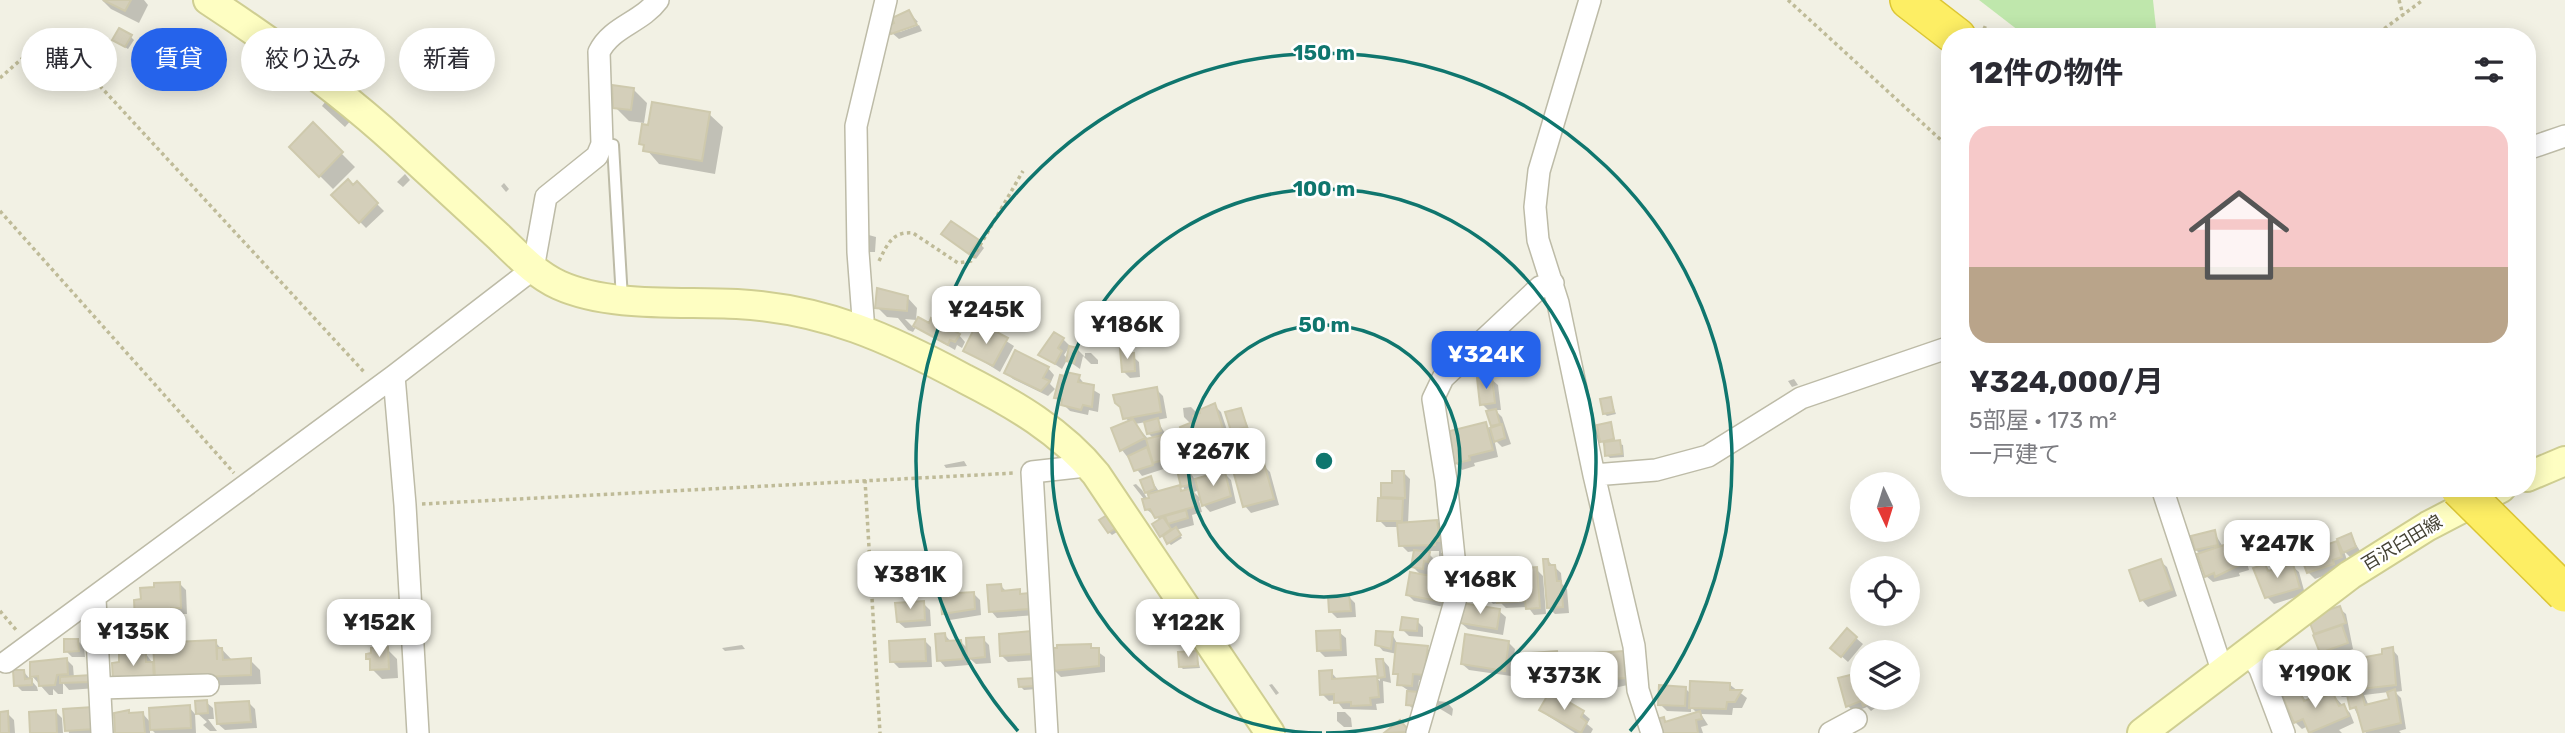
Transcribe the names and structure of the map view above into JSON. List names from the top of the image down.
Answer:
{
  "streets": {
    "main road": ["百沢臼田線"]
  },
  "north": "bottom",
  "page": {
    "chip": [
      "購入",
      "賃貸",
      "絞り込み",
      "新着"
    ],
    "heading": "12件の物件",
    "list": [
      {
        "name": "¥324,000/月",
        "note": "5部屋 · 173 m² · 一戸建て"
      }
    ],
    "price": [
      "¥245K",
      "¥186K",
      "¥324K",
      "¥267K",
      "¥247K",
      "¥381K",
      "¥168K",
      "¥152K",
      "¥122K",
      "¥135K",
      "¥190K",
      "¥373K"
    ]
  },
  "rings": ["150 m", "100 m", "50 m"]
}
